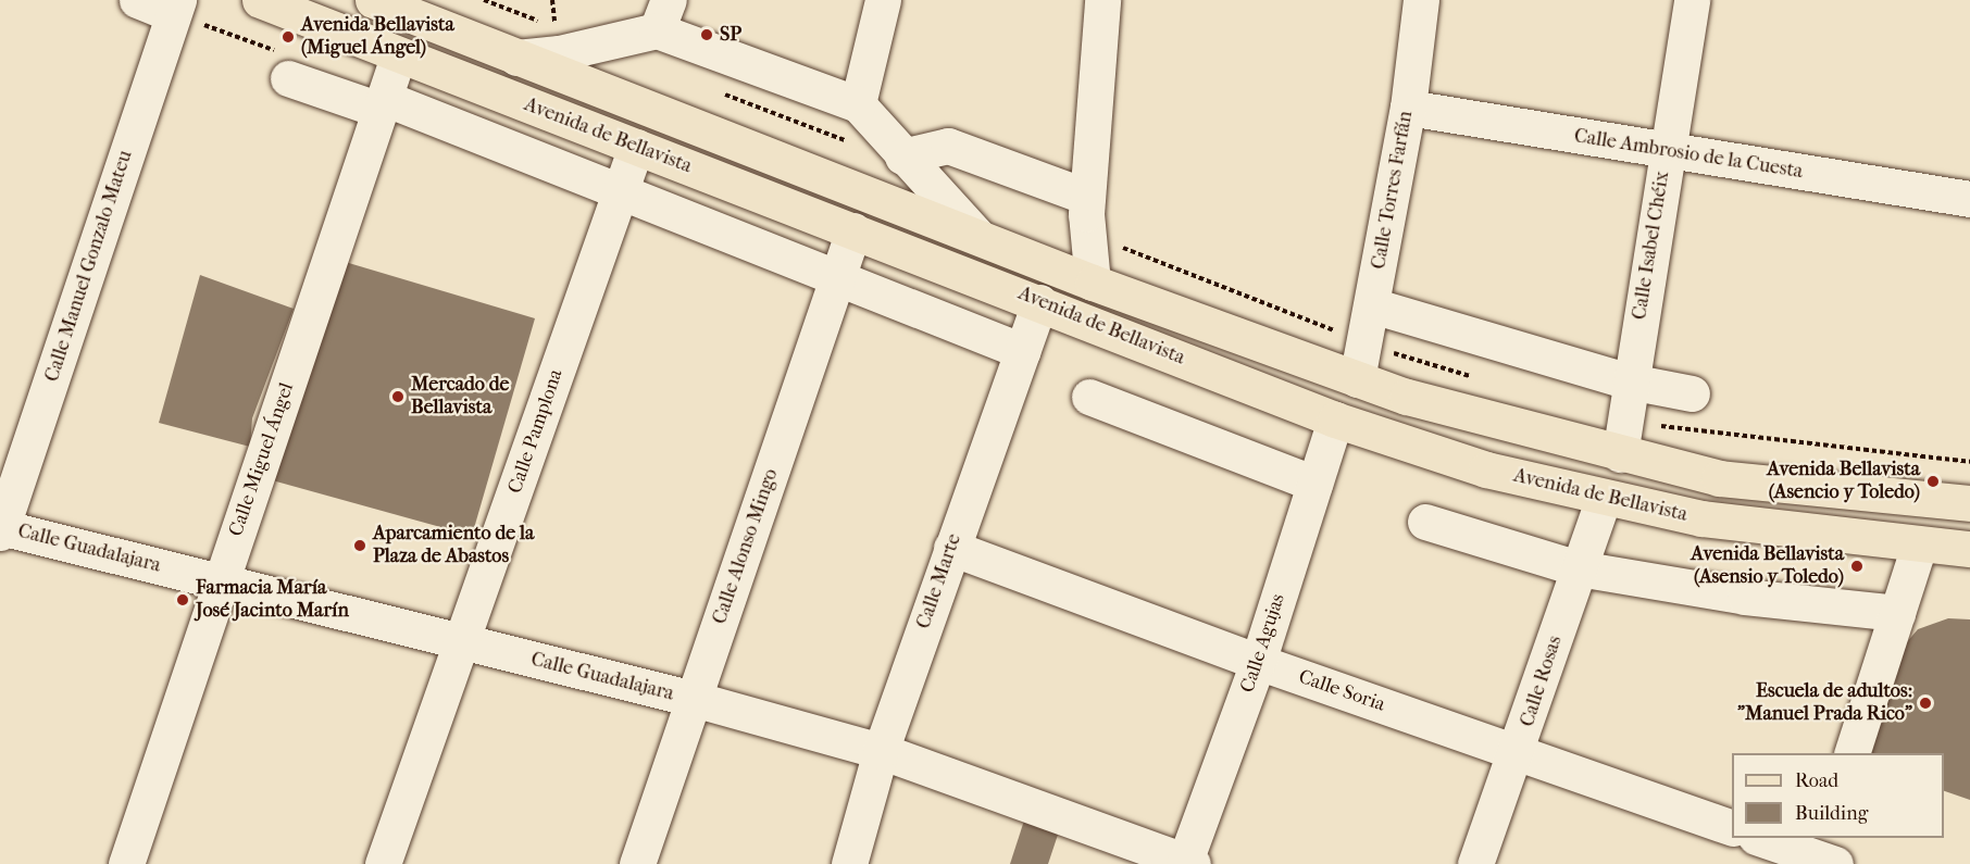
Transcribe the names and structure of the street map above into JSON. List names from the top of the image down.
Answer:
{
  "streets": {
    "main road": ["Avenida de Bellavista"],
    "street": [
      "Calle Ambrosio de la Cuesta",
      "Calle Torres Farfán",
      "Calle Isabel Chéix",
      "Calle Manuel Gonzalo Mateu",
      "Calle Pamplona",
      "Calle Miguel Ángel",
      "Calle Alonso Mingo",
      "Calle Guadalajara",
      "Calle Marte",
      "Calle Agujas",
      "Calle Rosas",
      "Calle Soria"
    ]
  },
  "crossings": [
    ["Avenida de Bellavista", "Calle Torres Farfán"],
    ["Avenida de Bellavista", "Calle Isabel Chéix"],
    ["Avenida de Bellavista", "Calle Pamplona"],
    ["Avenida de Bellavista", "Calle Miguel Ángel"],
    ["Avenida de Bellavista", "Calle Alonso Mingo"],
    ["Avenida de Bellavista", "Calle Marte"],
    ["Avenida de Bellavista", "Calle Agujas"],
    ["Avenida de Bellavista", "Calle Rosas"],
    ["Calle Ambrosio de la Cuesta", "Calle Torres Farfán"],
    ["Calle Ambrosio de la Cuesta", "Calle Isabel Chéix"],
    ["Calle Manuel Gonzalo Mateu", "Calle Guadalajara"],
    ["Calle Pamplona", "Calle Guadalajara"],
    ["Calle Miguel Ángel", "Calle Guadalajara"],
    ["Calle Alonso Mingo", "Calle Guadalajara"],
    ["Calle Guadalajara", "Calle Marte"],
    ["Calle Guadalajara", "Calle Agujas"],
    ["Calle Marte", "Calle Soria"],
    ["Calle Agujas", "Calle Soria"],
    ["Calle Rosas", "Calle Soria"]
  ],
  "places": [
    "SP",
    "Avenida Bellavista (Miguel Ángel)",
    "Mercado de Bellavista",
    "Avenida Bellavista (Asencio y Toledo)",
    "Aparcamiento de la Plaza de Abastos",
    "Avenida Bellavista (Asensio y Toledo)",
    "Farmacia María José Jacinto Marín",
    "Escuela de adultos: \"Manuel Prada Rico\""
  ],
  "legend": ["Road", "Building"]
}
